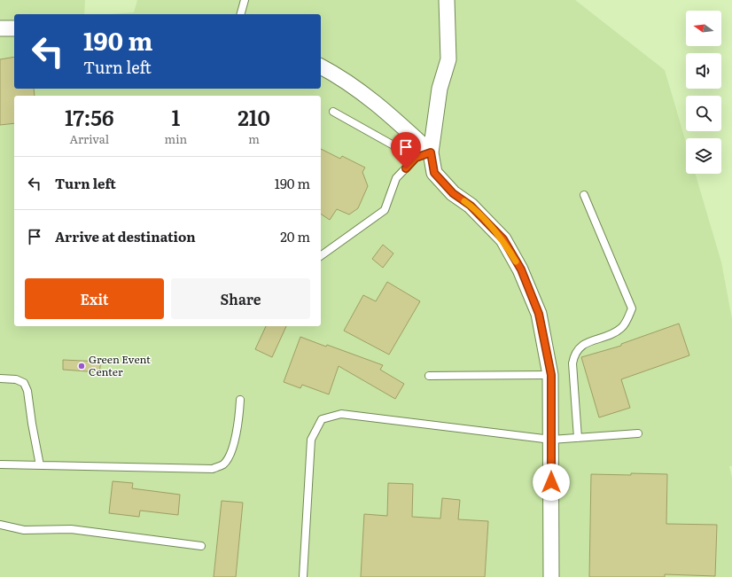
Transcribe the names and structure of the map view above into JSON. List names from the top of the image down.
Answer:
{
  "places": ["Green Event Center"],
  "north": "left",
  "page": {
    "turn": ["190 m", "Turn left"],
    "eta": [
      "17:56",
      "Arrival",
      "1",
      "min",
      "210",
      "m"
    ],
    "list": [
      {
        "name": "Turn left",
        "value": "190 m"
      },
      {
        "name": "Arrive at destination",
        "value": "20 m"
      }
    ],
    "buttons": ["Exit", "Share"]
  }
}
